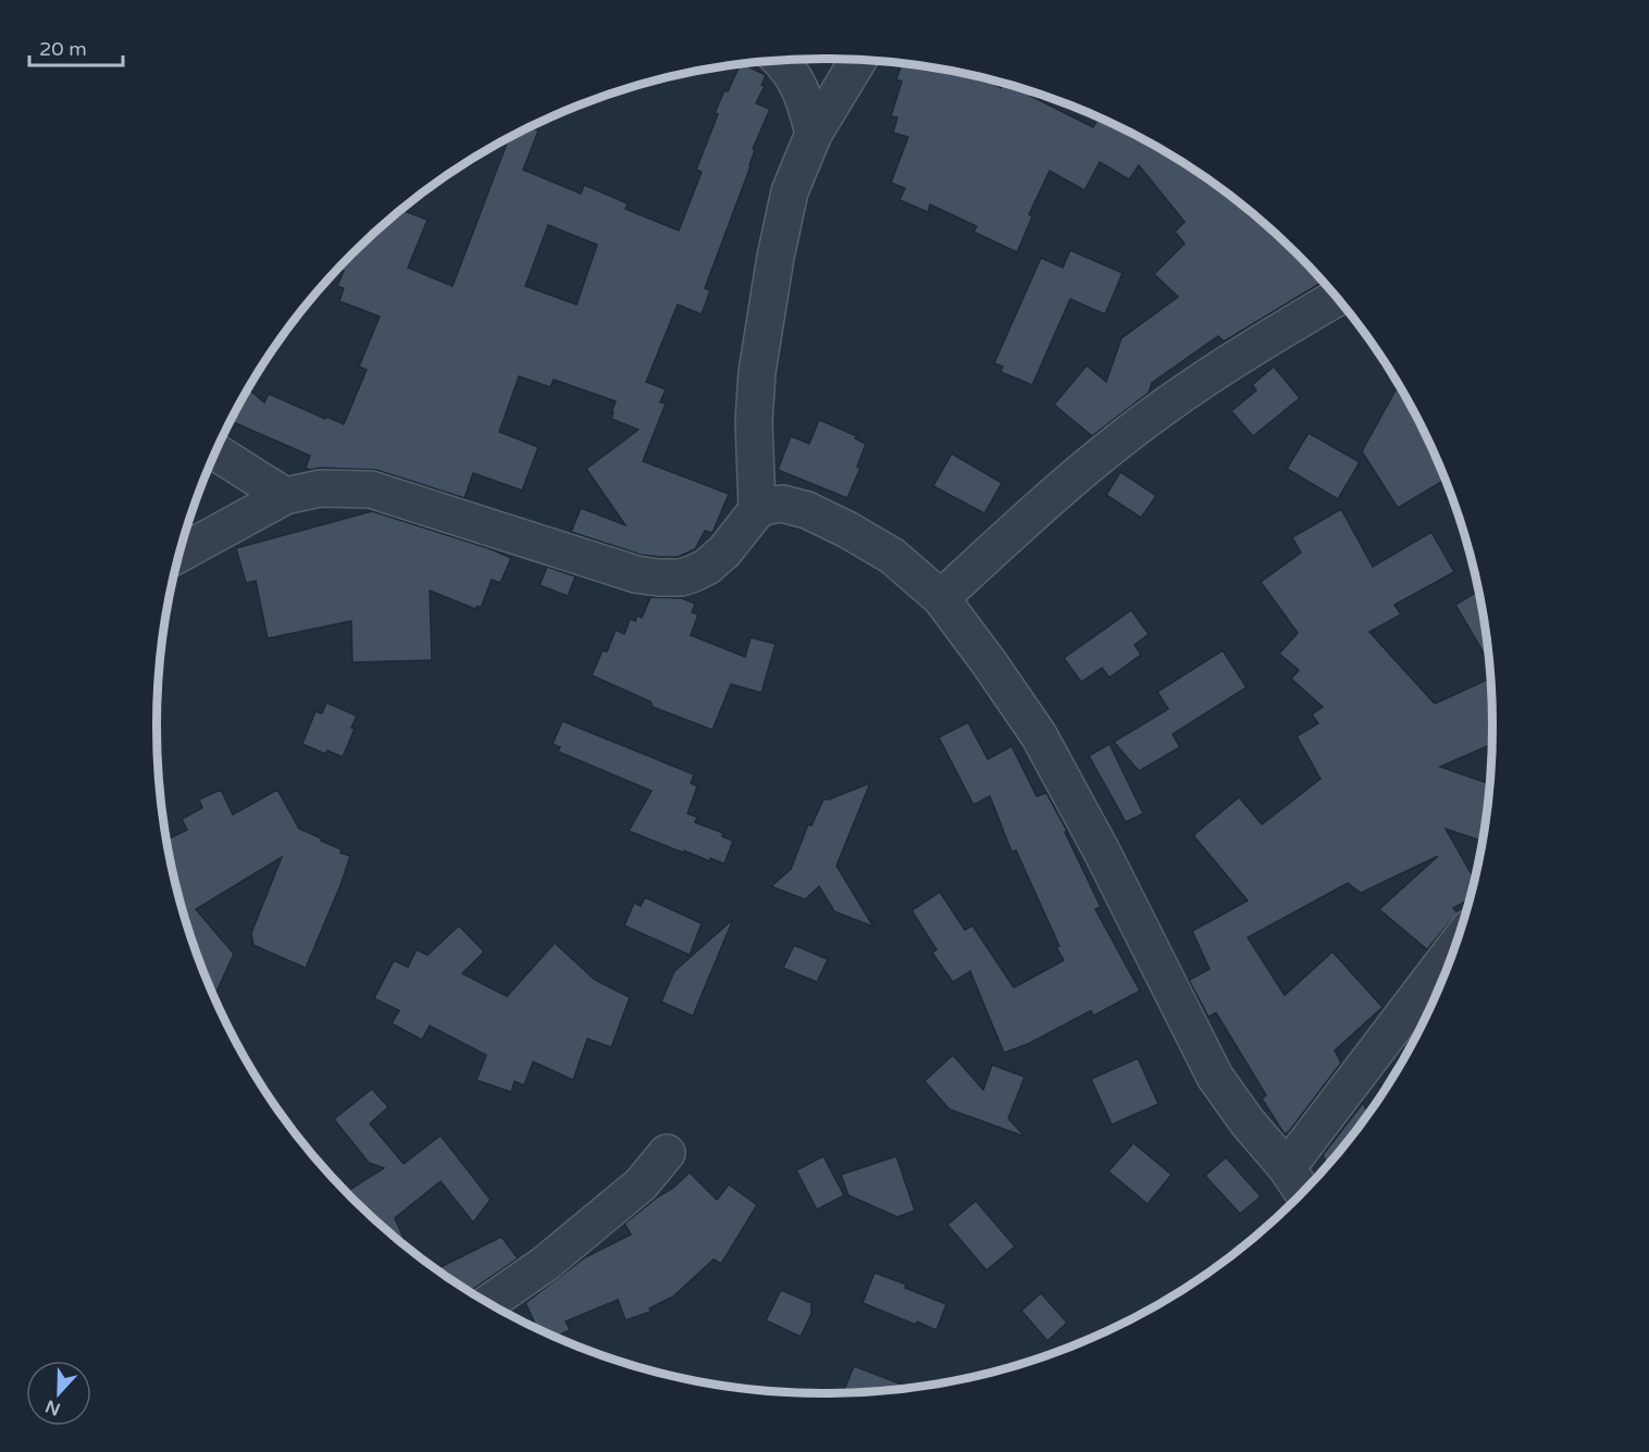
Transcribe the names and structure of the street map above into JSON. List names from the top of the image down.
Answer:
{
  "scale_bar": "20 m",
  "north": "bottom"
}
